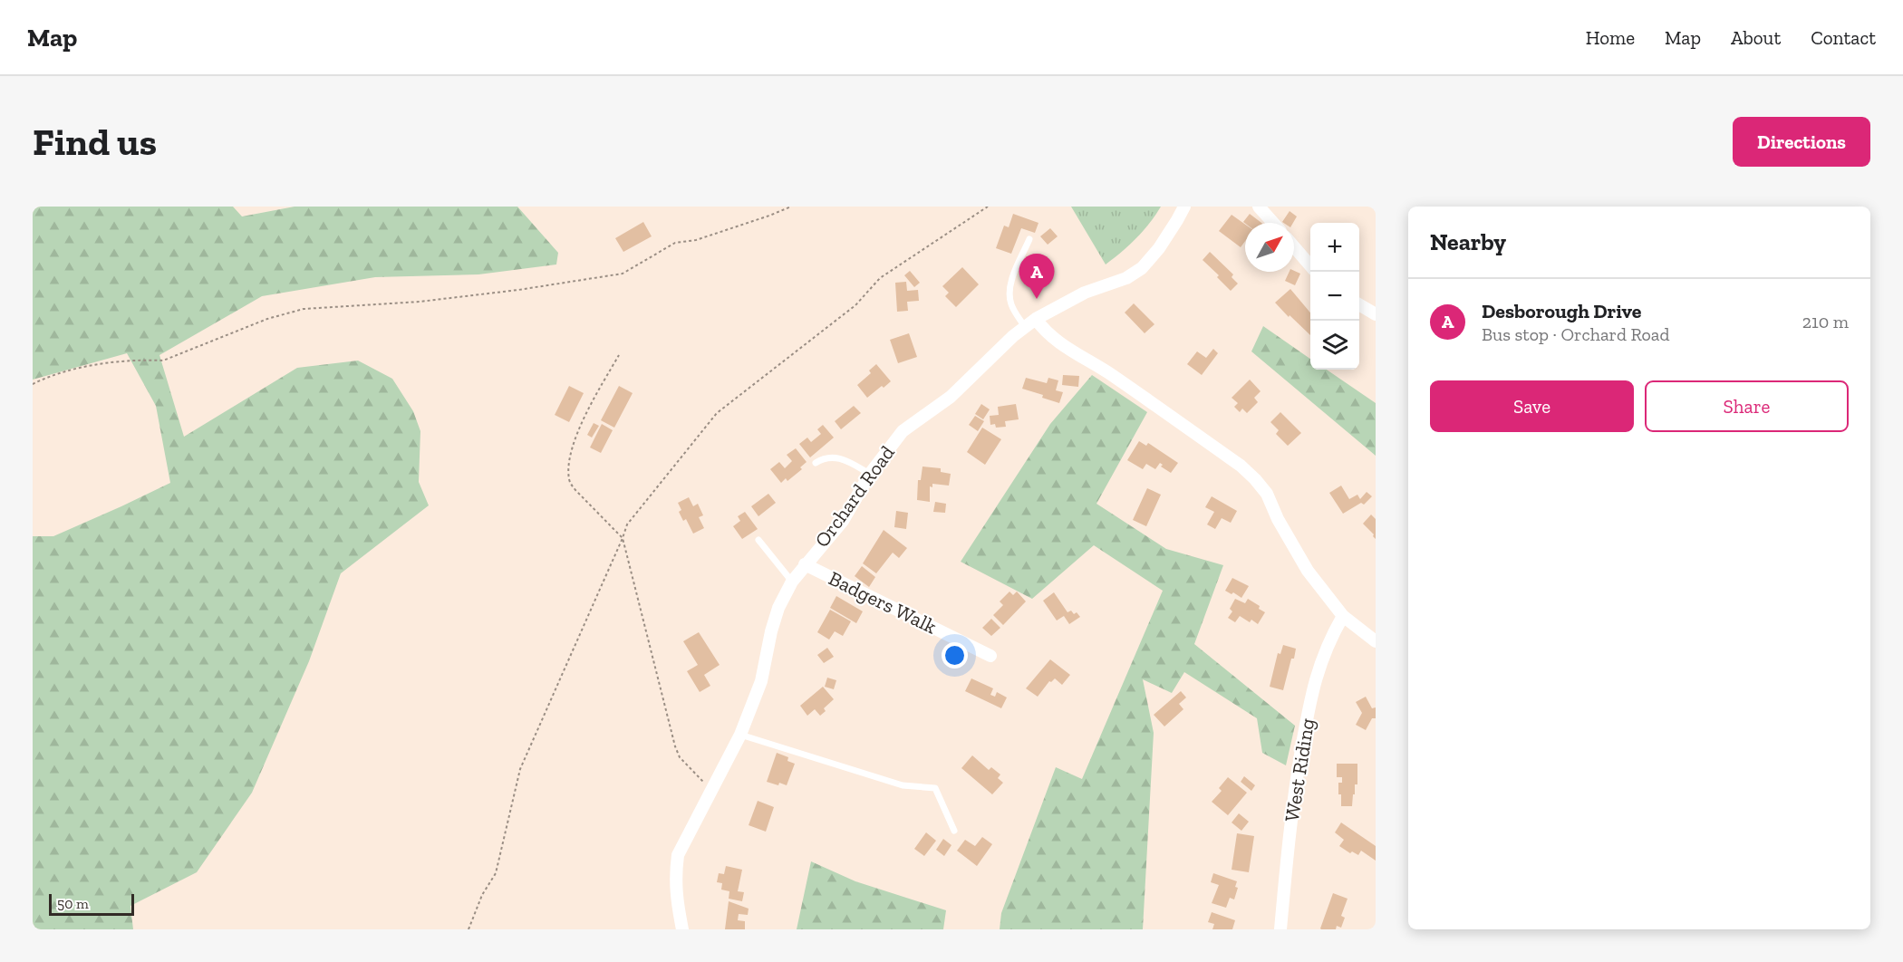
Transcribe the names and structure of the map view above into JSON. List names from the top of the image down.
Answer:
{
  "streets": {
    "street": ["Orchard Road", "Badgers Walk", "West Riding"]
  },
  "crossings": [
    ["Orchard Road", "Badgers Walk"]
  ],
  "scale_bar": "50 m",
  "north": "top right",
  "page": {
    "header": "Map",
    "nav": [
      "Home",
      "Map",
      "About",
      "Contact"
    ],
    "buttons": [
      "Directions",
      ["Save", "Share"]
    ],
    "title": "Find us",
    "heading": "Nearby",
    "map_buttons": ["+", "−"],
    "pins": "A",
    "list": [
      {
        "mark": "A",
        "name": "Desborough Drive",
        "note": "Bus stop · Orchard Road",
        "value": "210 m"
      }
    ],
    "scale": "50 m"
  }
}
